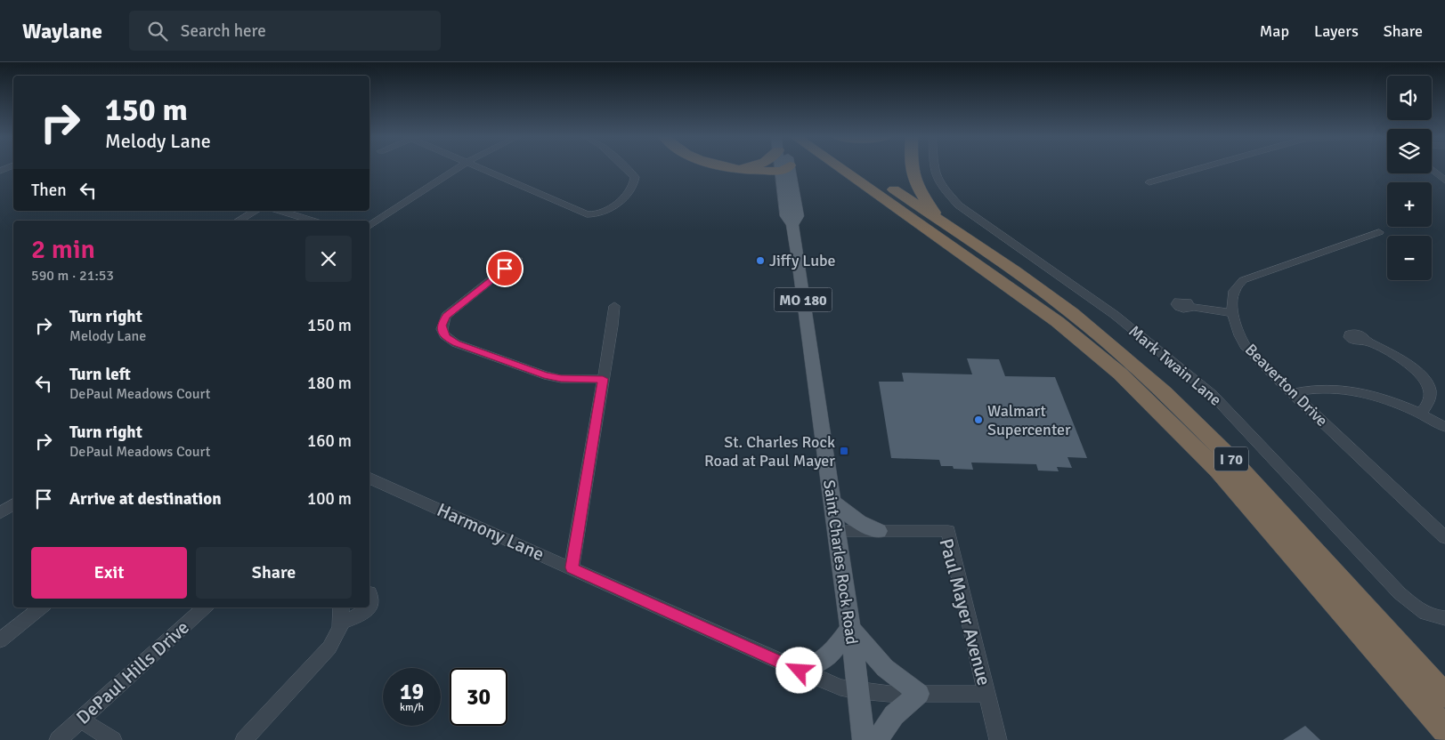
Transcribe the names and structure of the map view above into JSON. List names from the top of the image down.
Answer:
{
  "streets": {
    "highway": ["I 70"],
    "main road": ["MO 180", "Saint Charles Rock Road"],
    "street": [
      "Mark Twain Lane",
      "Beaverton Drive",
      "Harmony Lane",
      "Paul Mayer Avenue",
      "DePaul Hills Drive"
    ]
  },
  "crossings": [
    ["Harmony Lane", "Saint Charles Rock Road"],
    ["Harmony Lane", "Paul Mayer Avenue"],
    ["Saint Charles Rock Road", "Paul Mayer Avenue"]
  ],
  "places": {
    "other": ["Jiffy Lube", "Walmart Supercenter"],
    "transit": ["St. Charles Rock Road at Paul Mayer"]
  },
  "page": {
    "header": "Waylane",
    "search": "Search here",
    "nav": ["Map", "Layers", "Share"],
    "map_buttons": ["+", "−"],
    "turn": ["150 m", "Melody Lane"],
    "then": "Then",
    "heading": ["2 min", "590 m · 21:53"],
    "list": [
      {
        "name": "Turn right",
        "note": "Melody Lane",
        "value": "150 m"
      },
      {
        "name": "Turn left",
        "note": "DePaul Meadows Court",
        "value": "180 m"
      },
      {
        "name": "Turn right",
        "note": "DePaul Meadows Court",
        "value": "160 m"
      },
      {
        "name": "Arrive at destination",
        "value": "100 m"
      }
    ],
    "buttons": ["Exit", "Share"],
    "speed": "19 km/h",
    "limit": "30"
  }
}
